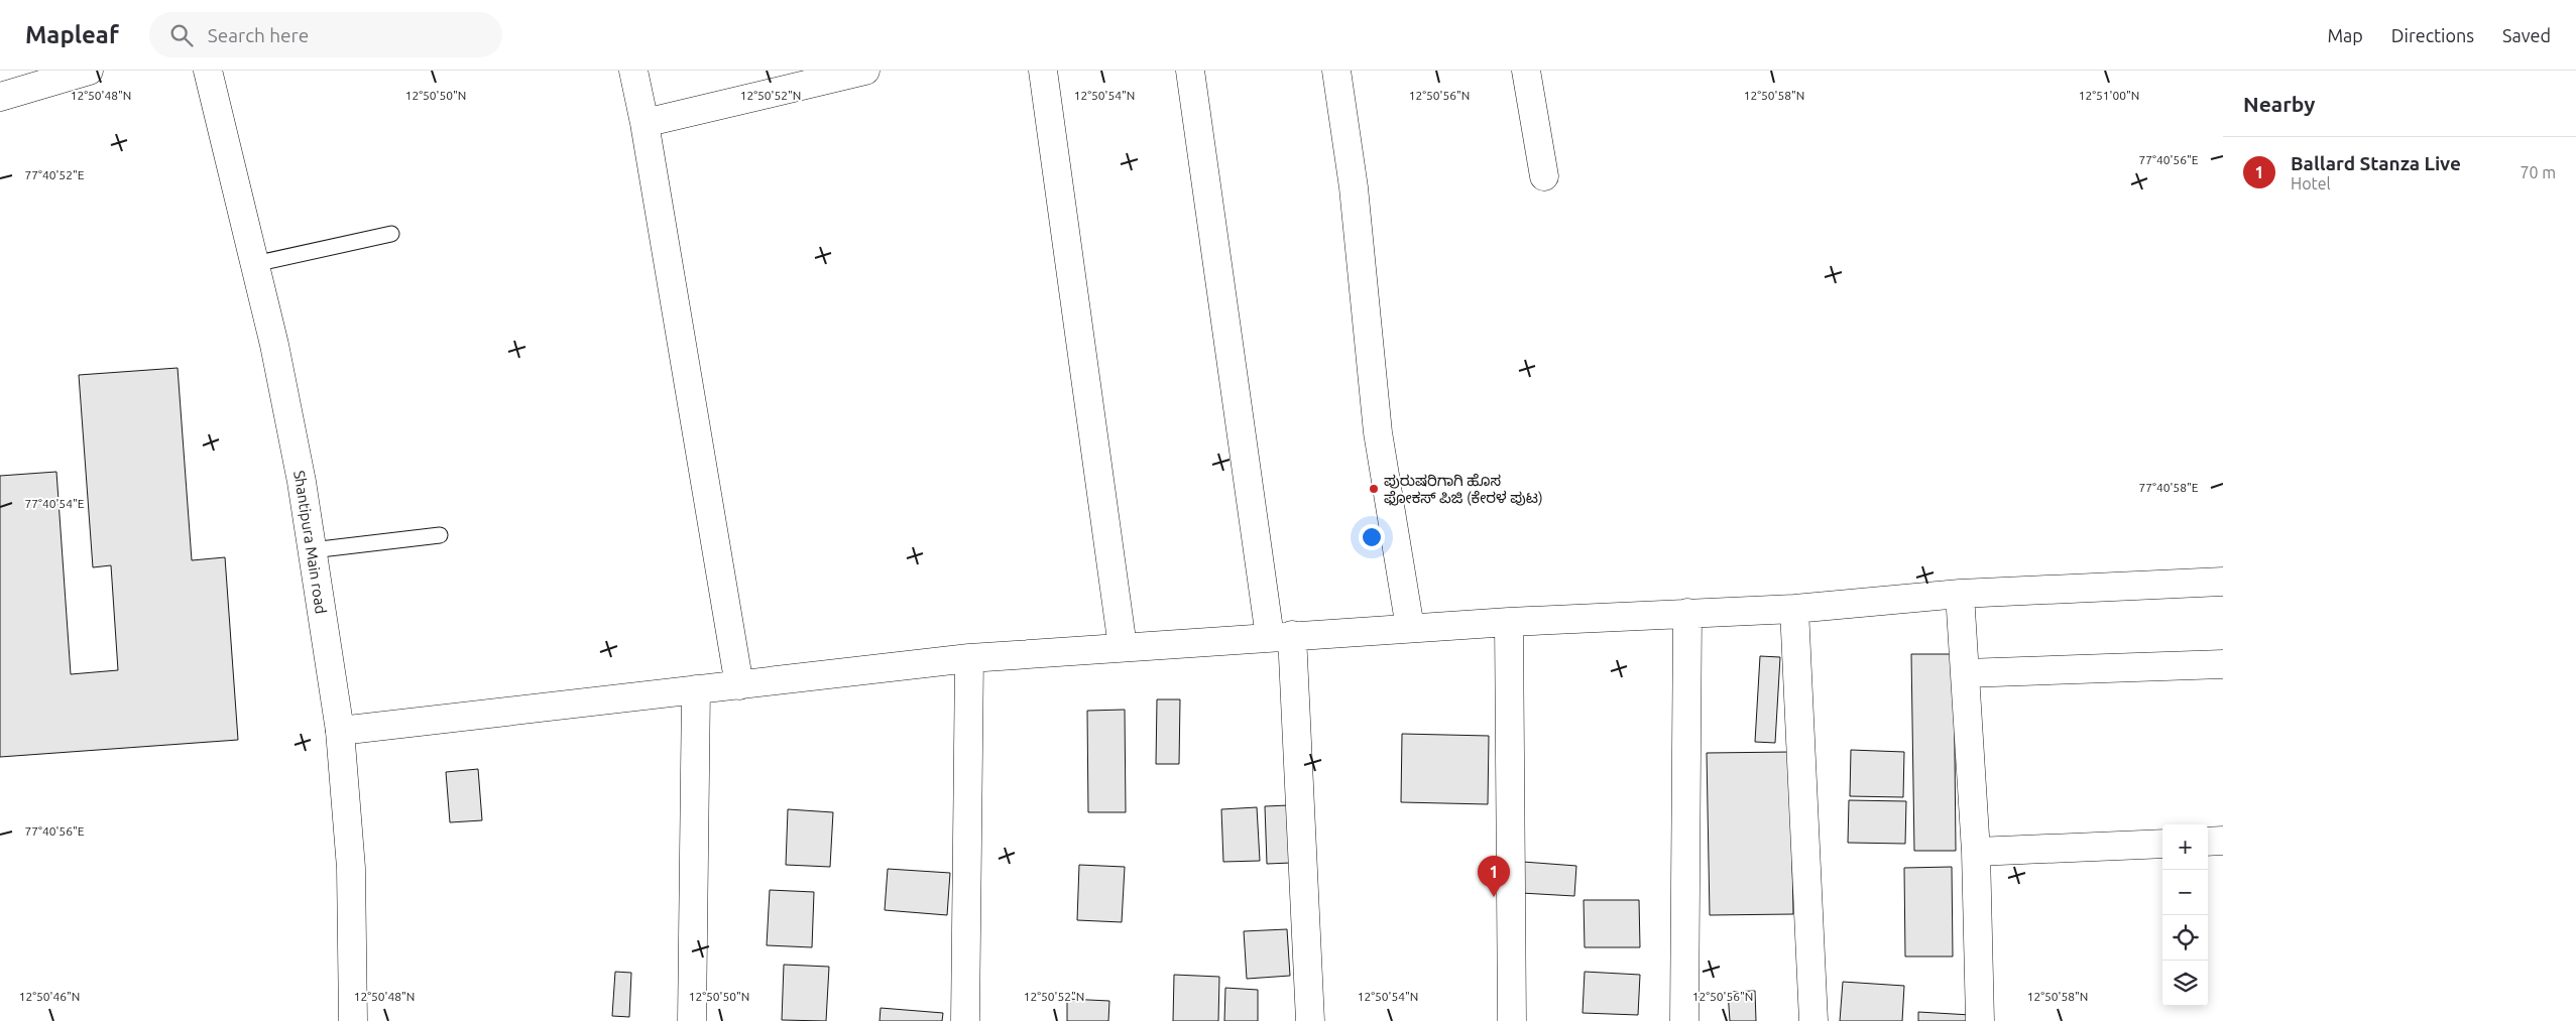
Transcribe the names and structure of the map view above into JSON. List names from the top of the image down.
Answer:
{
  "streets": {
    "street": ["Shantipura Main road"]
  },
  "places": ["ಪುರುಷರಿಗಾಗಿ ಹೊಸ ಫೋಕಸ್ ಪಿಜಿ (ಕೇರಳ ಪುಟ)"],
  "page": {
    "header": "Mapleaf",
    "search": "Search here",
    "nav": ["Map", "Directions", "Saved"],
    "heading": "Nearby",
    "list": [
      {
        "mark": "1",
        "name": "Ballard Stanza Live",
        "note": "Hotel",
        "value": "70 m"
      }
    ],
    "map_buttons": ["+", "−"],
    "pins": "1"
  },
  "coordinates": [
    "12°50'48\"N",
    "12°50'50\"N",
    "12°50'52\"N",
    "12°50'54\"N",
    "12°50'56\"N",
    "12°50'58\"N",
    "12°51'00\"N",
    "77°40'56\"E",
    "77°40'52\"E",
    "77°40'58\"E",
    "77°40'54\"E",
    "12°50'46\"N"
  ]
}
